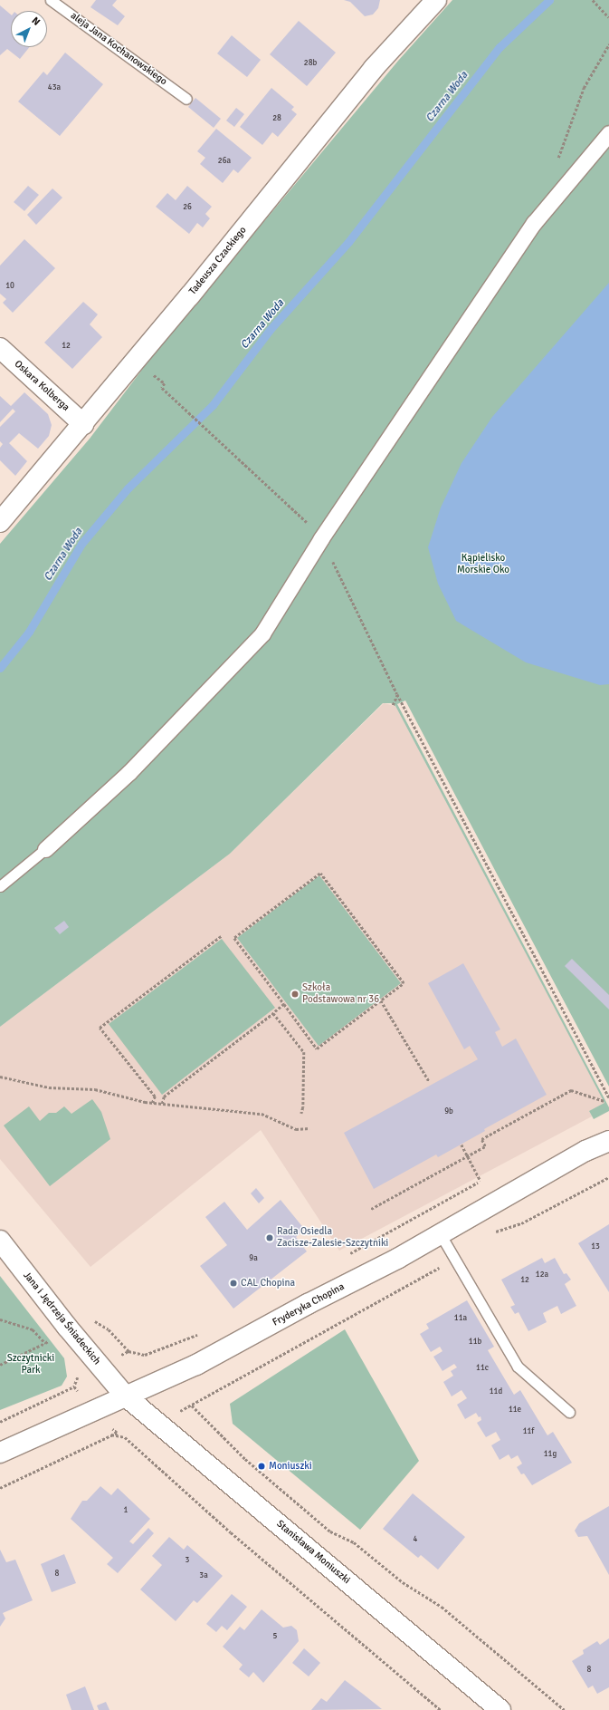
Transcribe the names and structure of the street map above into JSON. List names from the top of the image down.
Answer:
{
  "streets": {
    "street": [
      "Tadeusza Czackiego",
      "Oskara Kolberga",
      "Fryderyka Chopina",
      "Jana i Jędrzeja Śniadeckich",
      "Stanisława Moniuszki"
    ],
    "lane": ["aleja Jana Kochanowskiego"]
  },
  "crossings": [
    ["Tadeusza Czackiego", "Oskara Kolberga"],
    ["Fryderyka Chopina", "Jana i Jędrzeja Śniadeckich"],
    ["Fryderyka Chopina", "Stanisława Moniuszki"],
    ["Jana i Jędrzeja Śniadeckich", "Stanisława Moniuszki"]
  ],
  "water": ["Czarna Woda"],
  "parks": ["Kąpielisko Morskie Oko", "Szczytnicki Park"],
  "places": [
    "Szkoła Podstawowa nr 36",
    "Rada Osiedla Zacisze-Zalesie-Szczytniki",
    "CAL Chopina",
    "Moniuszki"
  ],
  "house_numbers": [
    "28b",
    "43a",
    "28",
    "26a",
    "26",
    "10",
    "12",
    "9b",
    "13",
    "9a",
    "12a",
    "12",
    "11a",
    "11b",
    "11c",
    "11d",
    "11e",
    "11f",
    "11g",
    "1",
    "4",
    "3",
    "8",
    "3a",
    "5",
    "8"
  ],
  "north": "top right"
}
